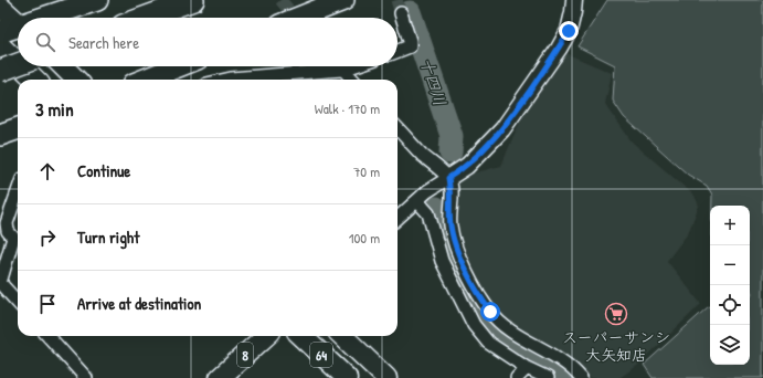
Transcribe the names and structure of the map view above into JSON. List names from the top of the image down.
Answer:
{
  "streets": {
    "main road": ["8", "64"]
  },
  "water": ["十四川"],
  "places": {
    "supermarket": ["スーパーサンシ 大矢知店"]
  },
  "page": {
    "search": "Search here",
    "heading": ["3 min", "Walk · 170 m"],
    "list": [
      ["Continue", "70 m"],
      ["Turn right", "100 m"],
      "Arrive at destination"
    ],
    "map_buttons": ["+", "−"]
  }
}
